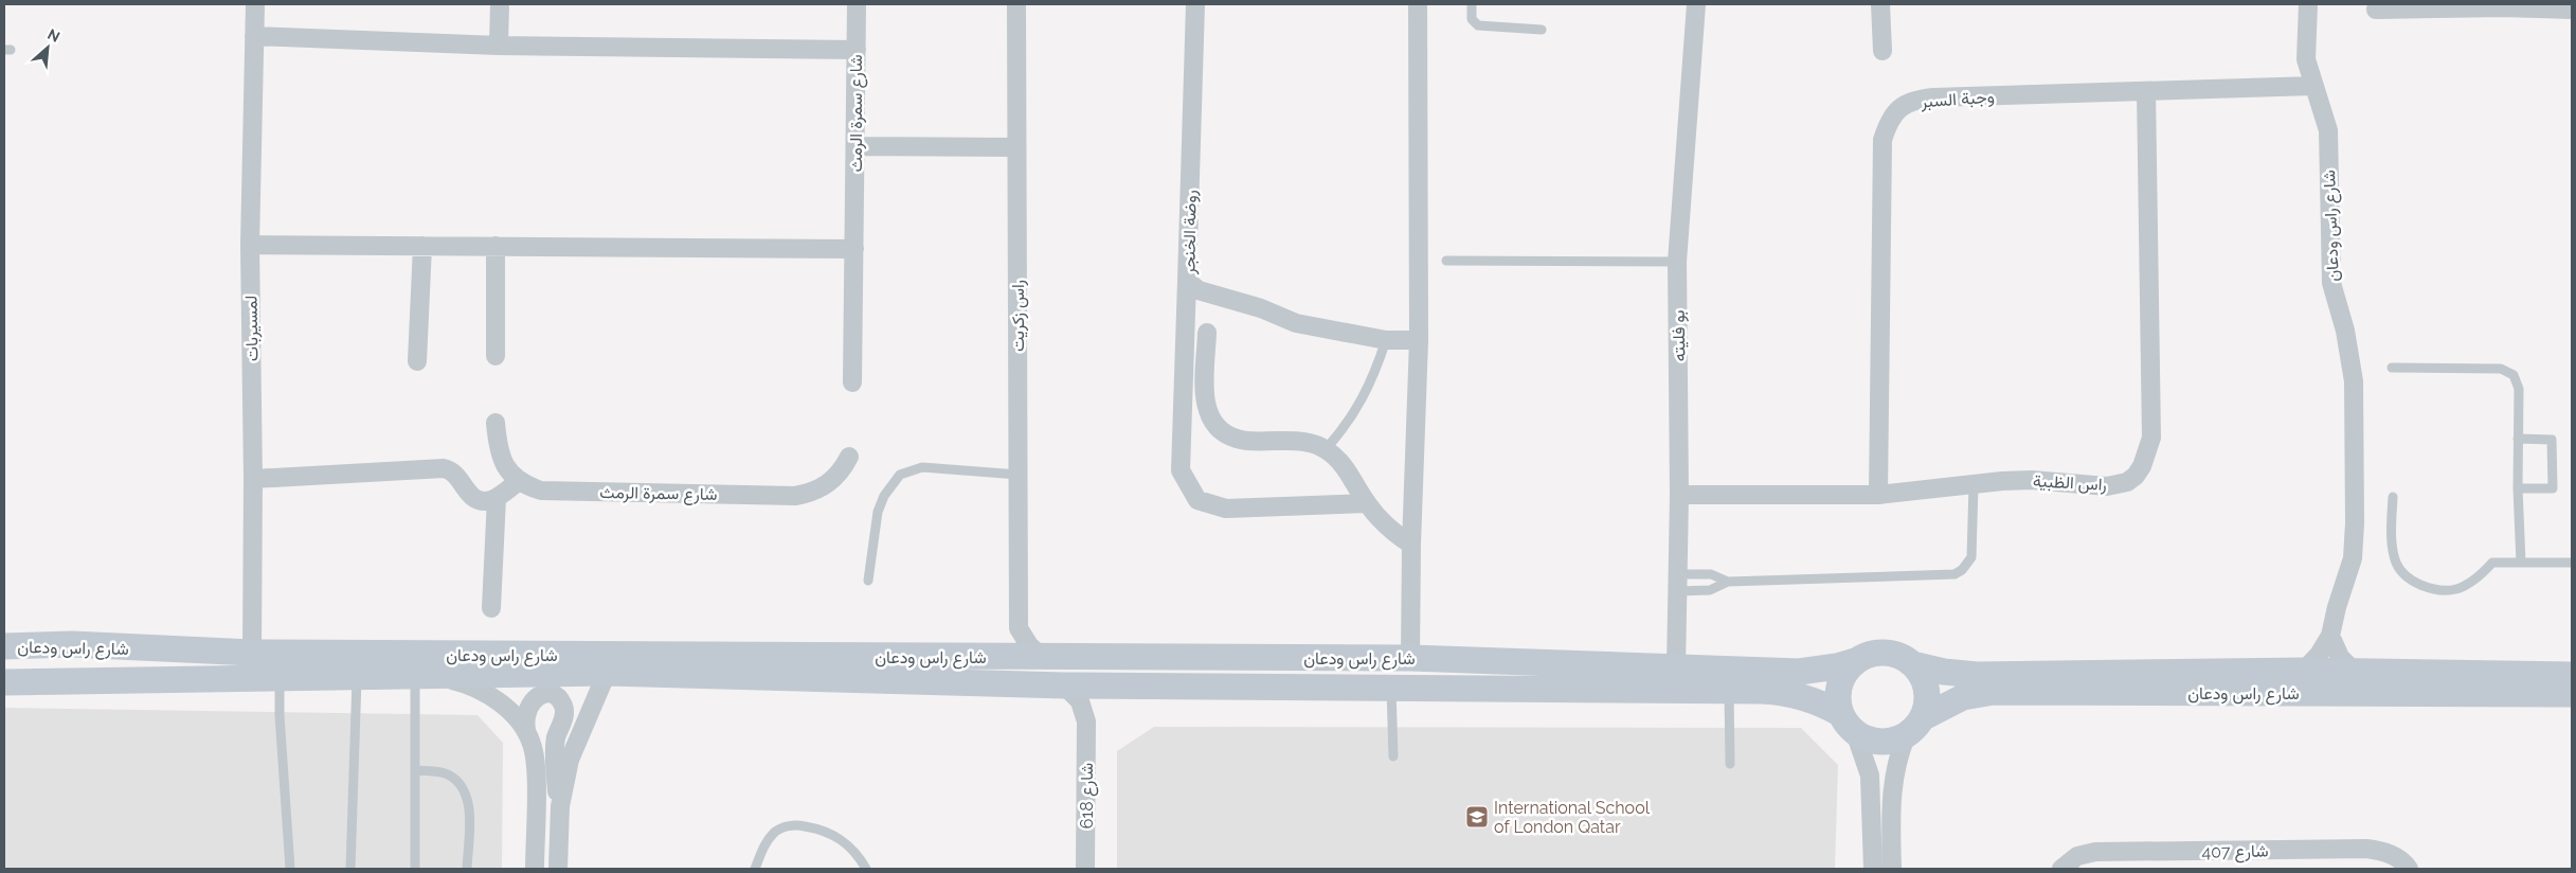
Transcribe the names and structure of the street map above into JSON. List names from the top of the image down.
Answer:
{
  "streets": {
    "street": [
      "وجبة السبر",
      "شارع سمرة الرمث",
      "شارع راس ودعان",
      "روضة الخنجر",
      "راس زكريت",
      "لمسيربات",
      "بو فليته",
      "راس الظبية",
      "شارع 618",
      "شارع 407"
    ]
  },
  "crossings": [
    ["وجبة السبر", "شارع راس ودعان"],
    ["وجبة السبر", "راس الظبية"],
    ["شارع راس ودعان", "لمسيربات"],
    ["شارع راس ودعان", "بو فليته"],
    ["شارع راس ودعان", "شارع 618"],
    ["بو فليته", "راس الظبية"]
  ],
  "places": {
    "school or university": ["International School of London Qatar"]
  },
  "north": "top right"
}
